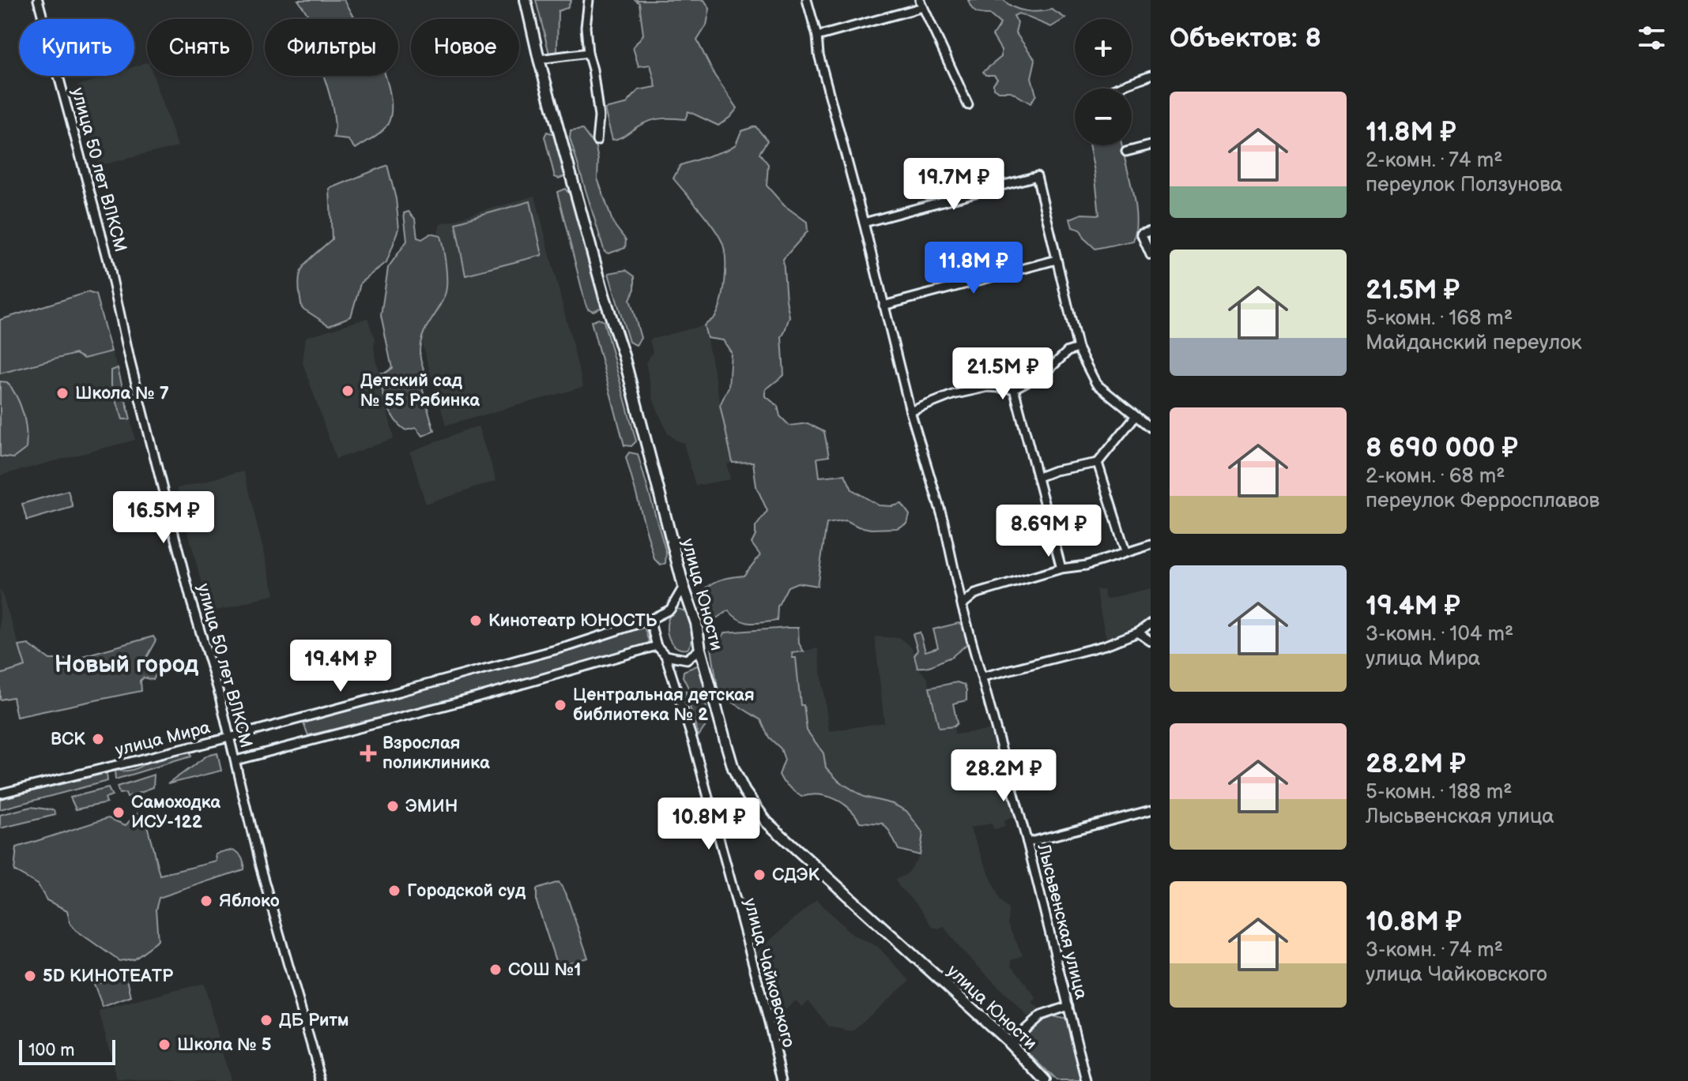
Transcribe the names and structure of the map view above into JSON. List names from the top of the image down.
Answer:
{
  "streets": {
    "main road": ["улица Юности"],
    "street": [
      "улица 50 лет ВЛКСМ",
      "улица Мира",
      "Лысьвенская улица",
      "улица Чайковского"
    ]
  },
  "crossings": [
    ["улица 50 лет ВЛКСМ", "улица Мира"],
    ["улица Юности", "улица Мира"],
    ["улица Мира", "улица Чайковского"]
  ],
  "districts": ["Новый город"],
  "places": {
    "other": [
      "Детский сад № 55 Рябинка",
      "Школа № 7",
      "Кинотеатр ЮНОСТЬ",
      "Центральная детская библиотека № 2",
      "ВСК",
      "ЭМИН",
      "Самоходка ИСУ-122",
      "СДЭК",
      "Городской суд",
      "Яблоко",
      "СОШ №1",
      "5D КИНОТЕАТР",
      "ДБ Ритм",
      "Школа № 5"
    ],
    "health": ["Взрослая поликлиника"]
  },
  "scale_bar": "100 m",
  "page": {
    "heading": "Объектов: 8",
    "map_buttons": ["+", "−"],
    "chip": [
      "Купить",
      "Снять",
      "Фильтры",
      "Новое"
    ],
    "list": [
      {
        "name": "11.8M ₽",
        "note": "2-комн. · 74 m² · переулок Ползунова"
      },
      {
        "name": "21.5M ₽",
        "note": "5-комн. · 168 m² · Майданский переулок"
      },
      {
        "name": "8 690 000 ₽",
        "note": "2-комн. · 68 m² · переулок Ферросплавов"
      },
      {
        "name": "19.4M ₽",
        "note": "3-комн. · 104 m² · улица Мира"
      },
      {
        "name": "28.2M ₽",
        "note": "5-комн. · 188 m² · Лысьвенская улица"
      },
      {
        "name": "10.8M ₽",
        "note": "3-комн. · 74 m² · улица Чайковского"
      }
    ],
    "price": [
      "19.7M ₽",
      "11.8M ₽",
      "21.5M ₽",
      "16.5M ₽",
      "8.69M ₽",
      "19.4M ₽",
      "28.2M ₽",
      "10.8M ₽"
    ],
    "scale": "100 m"
  }
}
